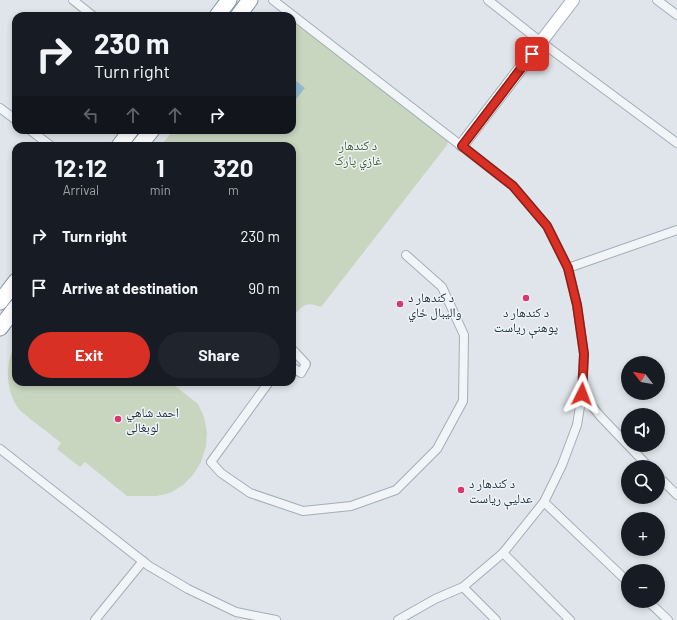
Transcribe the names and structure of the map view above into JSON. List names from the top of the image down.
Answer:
{
  "parks": ["د کندهار غازي پارک"],
  "places": [
    "د کندهار د پوهنې رياست",
    "د کندهار د واليبال ځاي",
    "احمد شاهي لوبغالی",
    "د کندهار د عدلیې رياست"
  ],
  "north": "top left",
  "page": {
    "turn": ["230 m", "Turn right"],
    "eta": [
      "12:12",
      "Arrival",
      "1",
      "min",
      "320",
      "m"
    ],
    "list": [
      {
        "name": "Turn right",
        "value": "230 m"
      },
      {
        "name": "Arrive at destination",
        "value": "90 m"
      }
    ],
    "buttons": ["Exit", "Share"],
    "map_buttons": ["+", "−"]
  }
}
